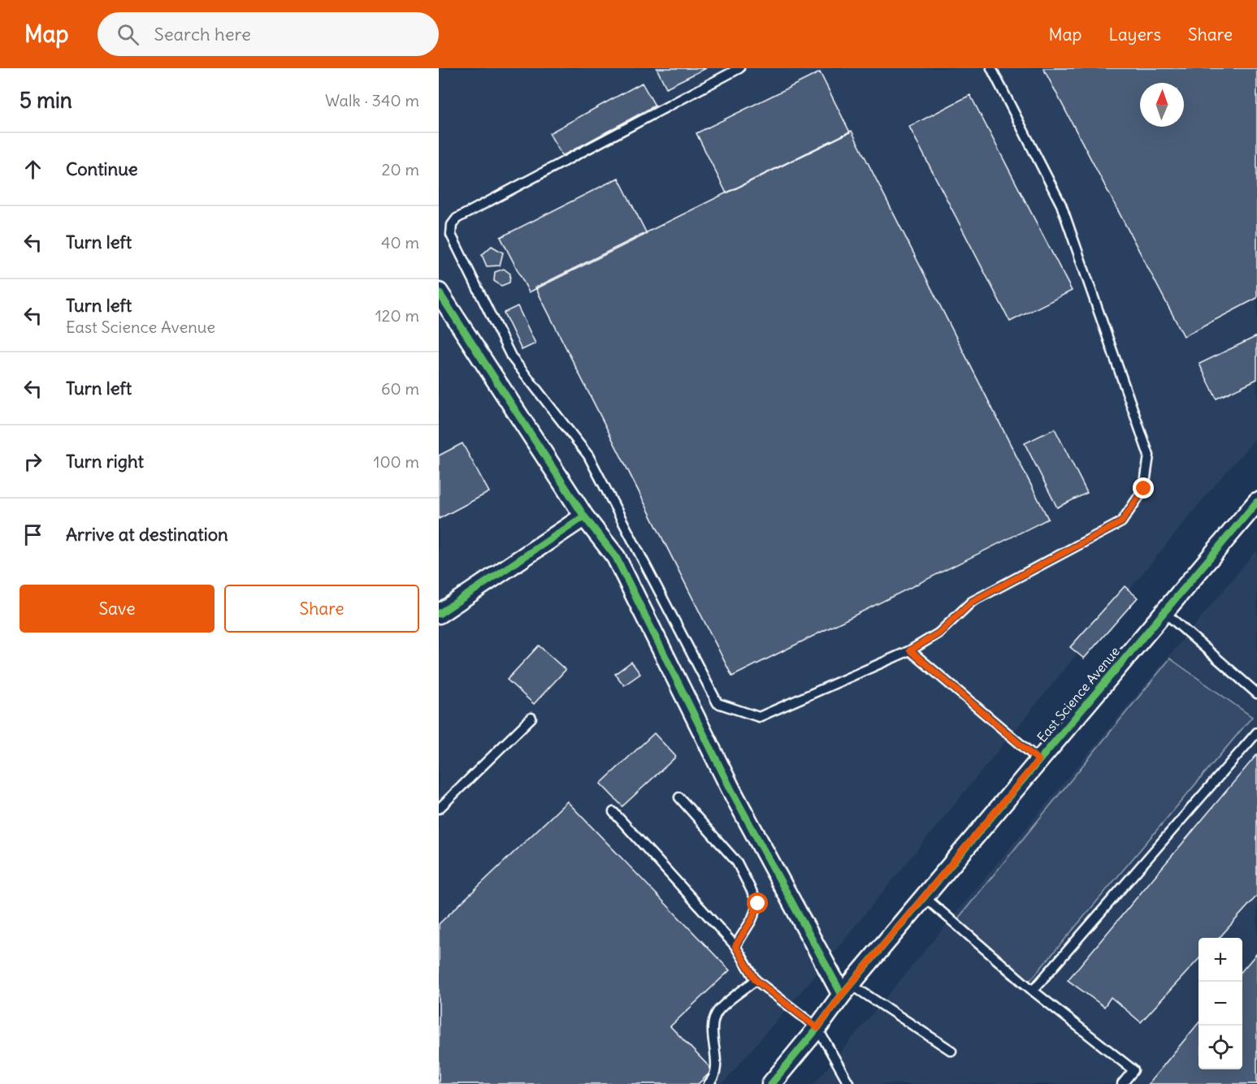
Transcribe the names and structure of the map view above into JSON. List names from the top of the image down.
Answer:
{
  "streets": {
    "street": ["East Science Avenue"]
  },
  "north": "top",
  "page": {
    "header": "Map",
    "search": "Search here",
    "nav": ["Map", "Layers", "Share"],
    "heading": ["5 min", "Walk · 340 m"],
    "list": [
      ["Continue", "20 m"],
      ["Turn left", "40 m"],
      ["Turn left", "East Science Avenue", "120 m"],
      ["Turn left", "60 m"],
      ["Turn right", "100 m"],
      "Arrive at destination"
    ],
    "buttons": ["Save", "Share"],
    "map_buttons": ["+", "−"]
  }
}
